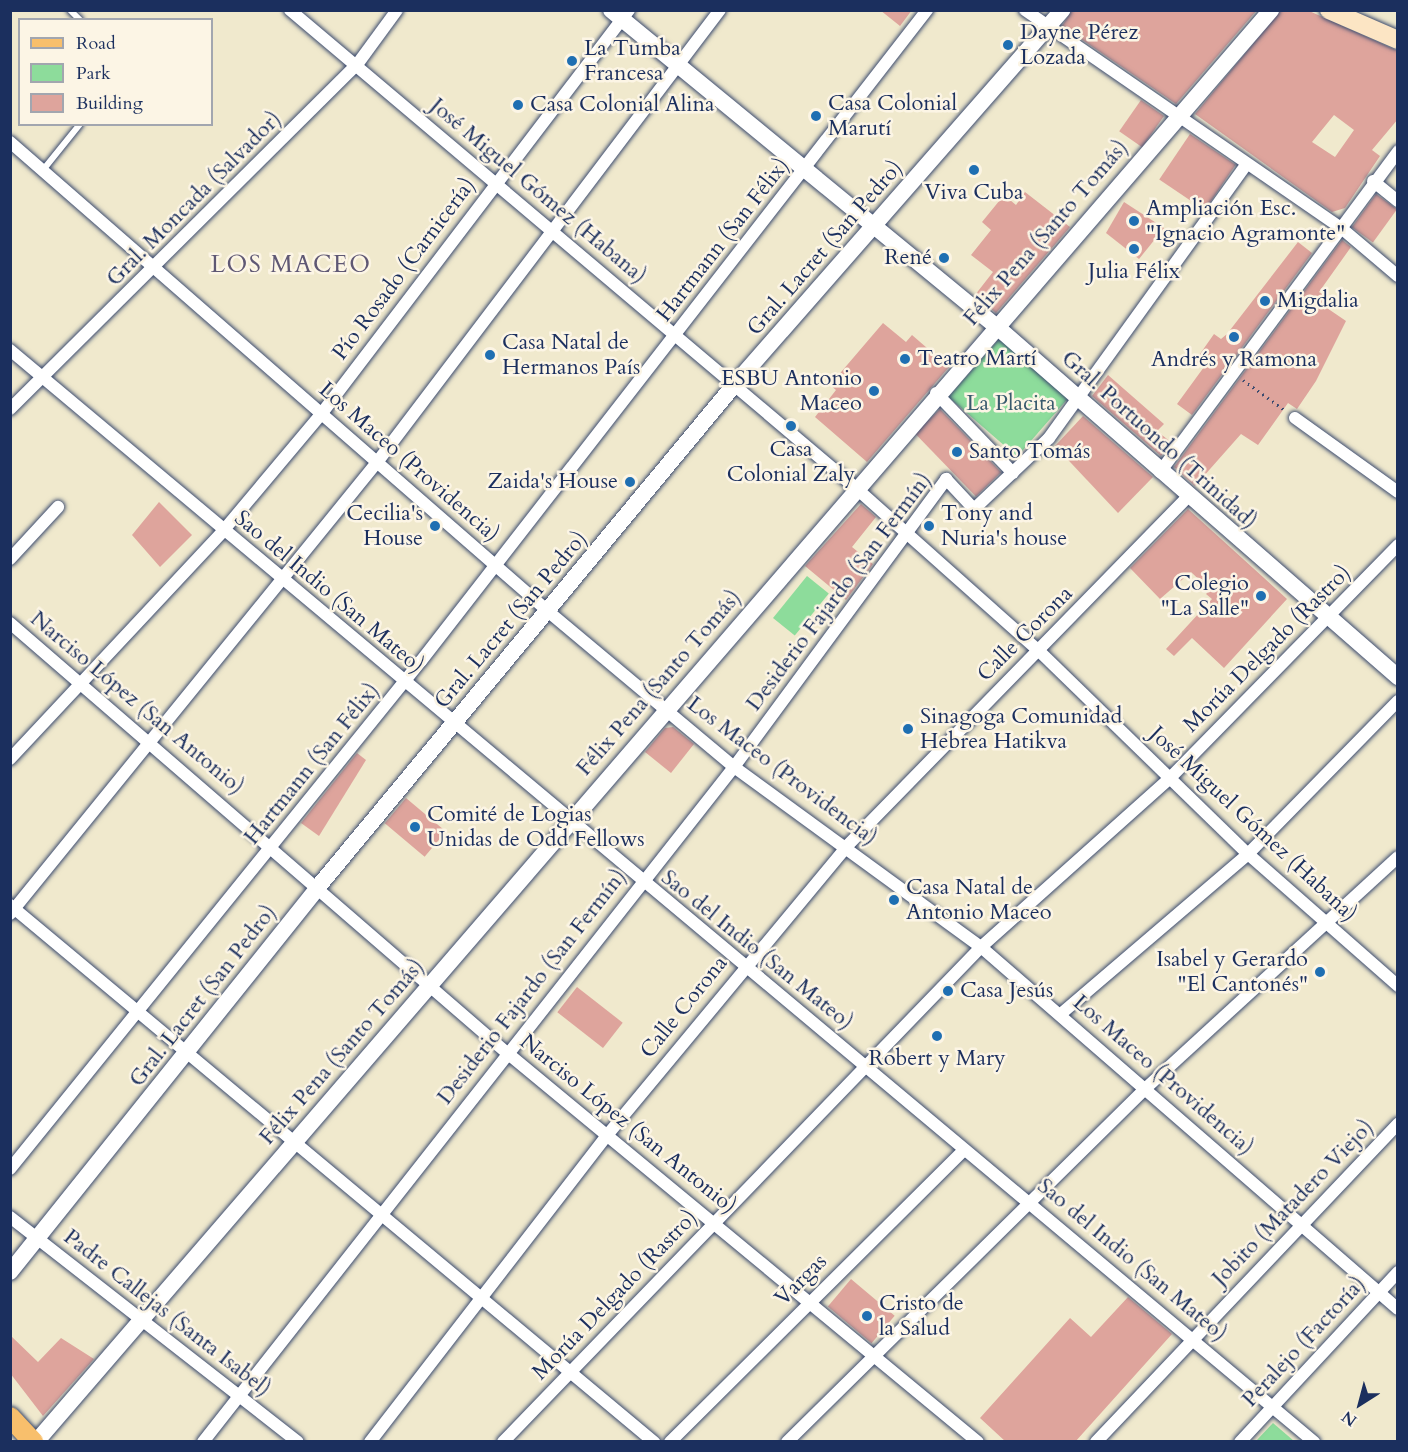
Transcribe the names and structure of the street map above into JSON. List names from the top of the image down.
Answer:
{
  "streets": {
    "street": [
      "José Miguel Gómez (Habana)",
      "Gral. Moncada (Salvador)",
      "Félix Pena (Santo Tomás)",
      "Hartmann (San Félix)",
      "Gral. Lacret (San Pedro)",
      "Pío Rosado (Carnicería)",
      "Gral. Portuondo (Trinidad)",
      "Los Maceo (Providencia)",
      "Sao del Indio (San Mateo)",
      "Desiderio Fajardo (San Fermín)",
      "Calle Corona",
      "Morúa Delgado (Rastro)",
      "Narciso López (San Antonio)",
      "Jobito (Matadero Viejo)",
      "Vargas",
      "Padre Callejas (Santa Isabel)",
      "Peralejo (Factoría)"
    ]
  },
  "crossings": [
    ["José Miguel Gómez (Habana)", "Gral. Moncada (Salvador)"],
    ["José Miguel Gómez (Habana)", "Félix Pena (Santo Tomás)"],
    ["José Miguel Gómez (Habana)", "Hartmann (San Félix)"],
    ["José Miguel Gómez (Habana)", "Gral. Lacret (San Pedro)"],
    ["José Miguel Gómez (Habana)", "Pío Rosado (Carnicería)"],
    ["José Miguel Gómez (Habana)", "Desiderio Fajardo (San Fermín)"],
    ["José Miguel Gómez (Habana)", "Calle Corona"],
    ["José Miguel Gómez (Habana)", "Morúa Delgado (Rastro)"],
    ["Gral. Moncada (Salvador)", "Los Maceo (Providencia)"],
    ["Gral. Moncada (Salvador)", "Sao del Indio (San Mateo)"],
    ["Félix Pena (Santo Tomás)", "Gral. Portuondo (Trinidad)"],
    ["Félix Pena (Santo Tomás)", "Los Maceo (Providencia)"],
    ["Félix Pena (Santo Tomás)", "Sao del Indio (San Mateo)"],
    ["Félix Pena (Santo Tomás)", "Narciso López (San Antonio)"],
    ["Félix Pena (Santo Tomás)", "Padre Callejas (Santa Isabel)"],
    ["Hartmann (San Félix)", "Gral. Portuondo (Trinidad)"],
    ["Hartmann (San Félix)", "Los Maceo (Providencia)"],
    ["Hartmann (San Félix)", "Sao del Indio (San Mateo)"],
    ["Hartmann (San Félix)", "Narciso López (San Antonio)"],
    ["Gral. Lacret (San Pedro)", "Gral. Portuondo (Trinidad)"],
    ["Gral. Lacret (San Pedro)", "Los Maceo (Providencia)"],
    ["Gral. Lacret (San Pedro)", "Sao del Indio (San Mateo)"],
    ["Gral. Lacret (San Pedro)", "Narciso López (San Antonio)"],
    ["Gral. Lacret (San Pedro)", "Padre Callejas (Santa Isabel)"],
    ["Pío Rosado (Carnicería)", "Gral. Portuondo (Trinidad)"],
    ["Pío Rosado (Carnicería)", "Los Maceo (Providencia)"],
    ["Pío Rosado (Carnicería)", "Sao del Indio (San Mateo)"],
    ["Pío Rosado (Carnicería)", "Narciso López (San Antonio)"],
    ["Gral. Portuondo (Trinidad)", "Desiderio Fajardo (San Fermín)"],
    ["Gral. Portuondo (Trinidad)", "Calle Corona"],
    ["Gral. Portuondo (Trinidad)", "Morúa Delgado (Rastro)"],
    ["Los Maceo (Providencia)", "Desiderio Fajardo (San Fermín)"],
    ["Los Maceo (Providencia)", "Calle Corona"],
    ["Los Maceo (Providencia)", "Morúa Delgado (Rastro)"],
    ["Los Maceo (Providencia)", "Jobito (Matadero Viejo)"],
    ["Los Maceo (Providencia)", "Peralejo (Factoría)"],
    ["Sao del Indio (San Mateo)", "Desiderio Fajardo (San Fermín)"],
    ["Sao del Indio (San Mateo)", "Calle Corona"],
    ["Sao del Indio (San Mateo)", "Morúa Delgado (Rastro)"],
    ["Sao del Indio (San Mateo)", "Jobito (Matadero Viejo)"],
    ["Sao del Indio (San Mateo)", "Vargas"],
    ["Sao del Indio (San Mateo)", "Peralejo (Factoría)"],
    ["Desiderio Fajardo (San Fermín)", "Narciso López (San Antonio)"],
    ["Desiderio Fajardo (San Fermín)", "Padre Callejas (Santa Isabel)"],
    ["Calle Corona", "Narciso López (San Antonio)"],
    ["Morúa Delgado (Rastro)", "Narciso López (San Antonio)"],
    ["Narciso López (San Antonio)", "Vargas"]
  ],
  "districts": ["LOS MACEO"],
  "parks": ["La Placita"],
  "places": [
    "Dayne Pérez Lozada",
    "La Tumba Francesa",
    "Casa Colonial Alina",
    "Casa Colonial Marutí",
    "Viva Cuba",
    "Ampliación Esc. \"Ignacio Agramonte\"",
    "Julia Félix",
    "René",
    "Migdalia",
    "Andrés y Ramona",
    "Casa Natal de Hermanos País",
    "Teatro Martí",
    "ESBU Antonio Maceo",
    "Casa Colonial Zaly",
    "Santo Tomás",
    "Zaida's House",
    "Cecilia's House",
    "Tony and Nuria's house",
    "Colegio \"La Salle\"",
    "Sinagoga Comunidad Hebrea Hatikva",
    "Comité de Logias Unidas de Odd Fellows",
    "Casa Natal de Antonio Maceo",
    "Isabel y Gerardo \"El Cantonés\"",
    "Casa Jesús",
    "Robert y Mary",
    "Cristo de la Salud"
  ],
  "legend": ["Road", "Park", "Building"],
  "north": "bottom left"
}
